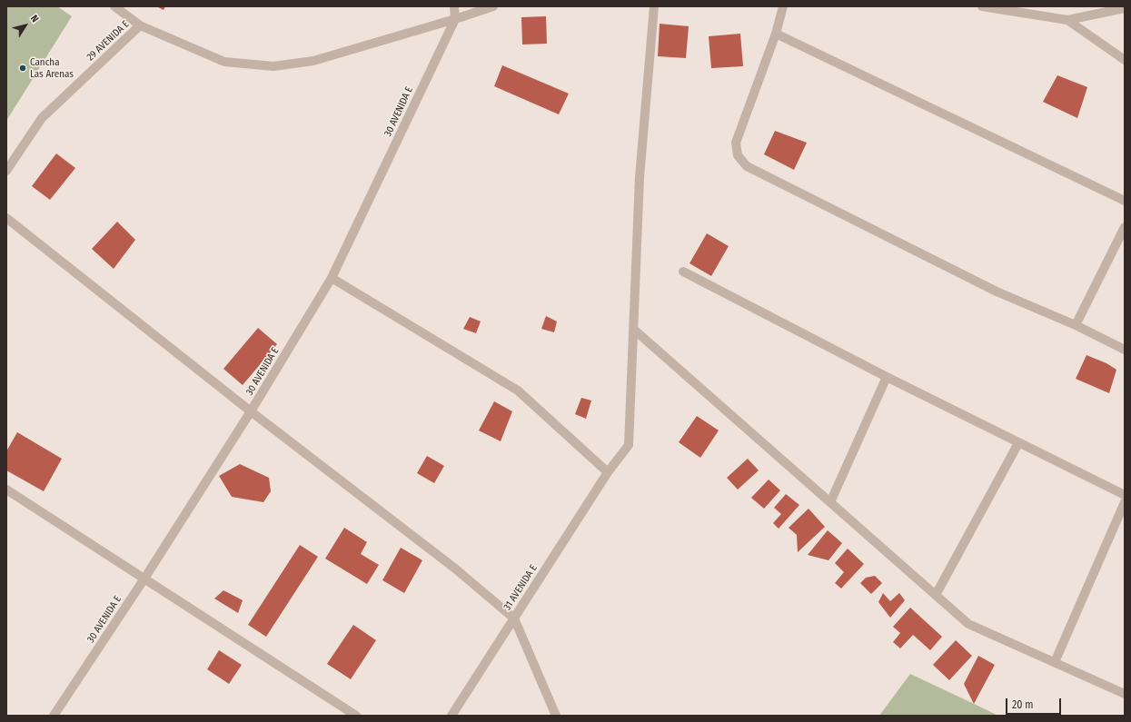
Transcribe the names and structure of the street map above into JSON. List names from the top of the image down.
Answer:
{
  "streets": {
    "street": ["29 AVENIDA E", "30 AVENIDA E", "31 AVENIDA E"]
  },
  "places": ["Cancha Las Arenas"],
  "scale_bar": "20 m",
  "north": "top right"
}
